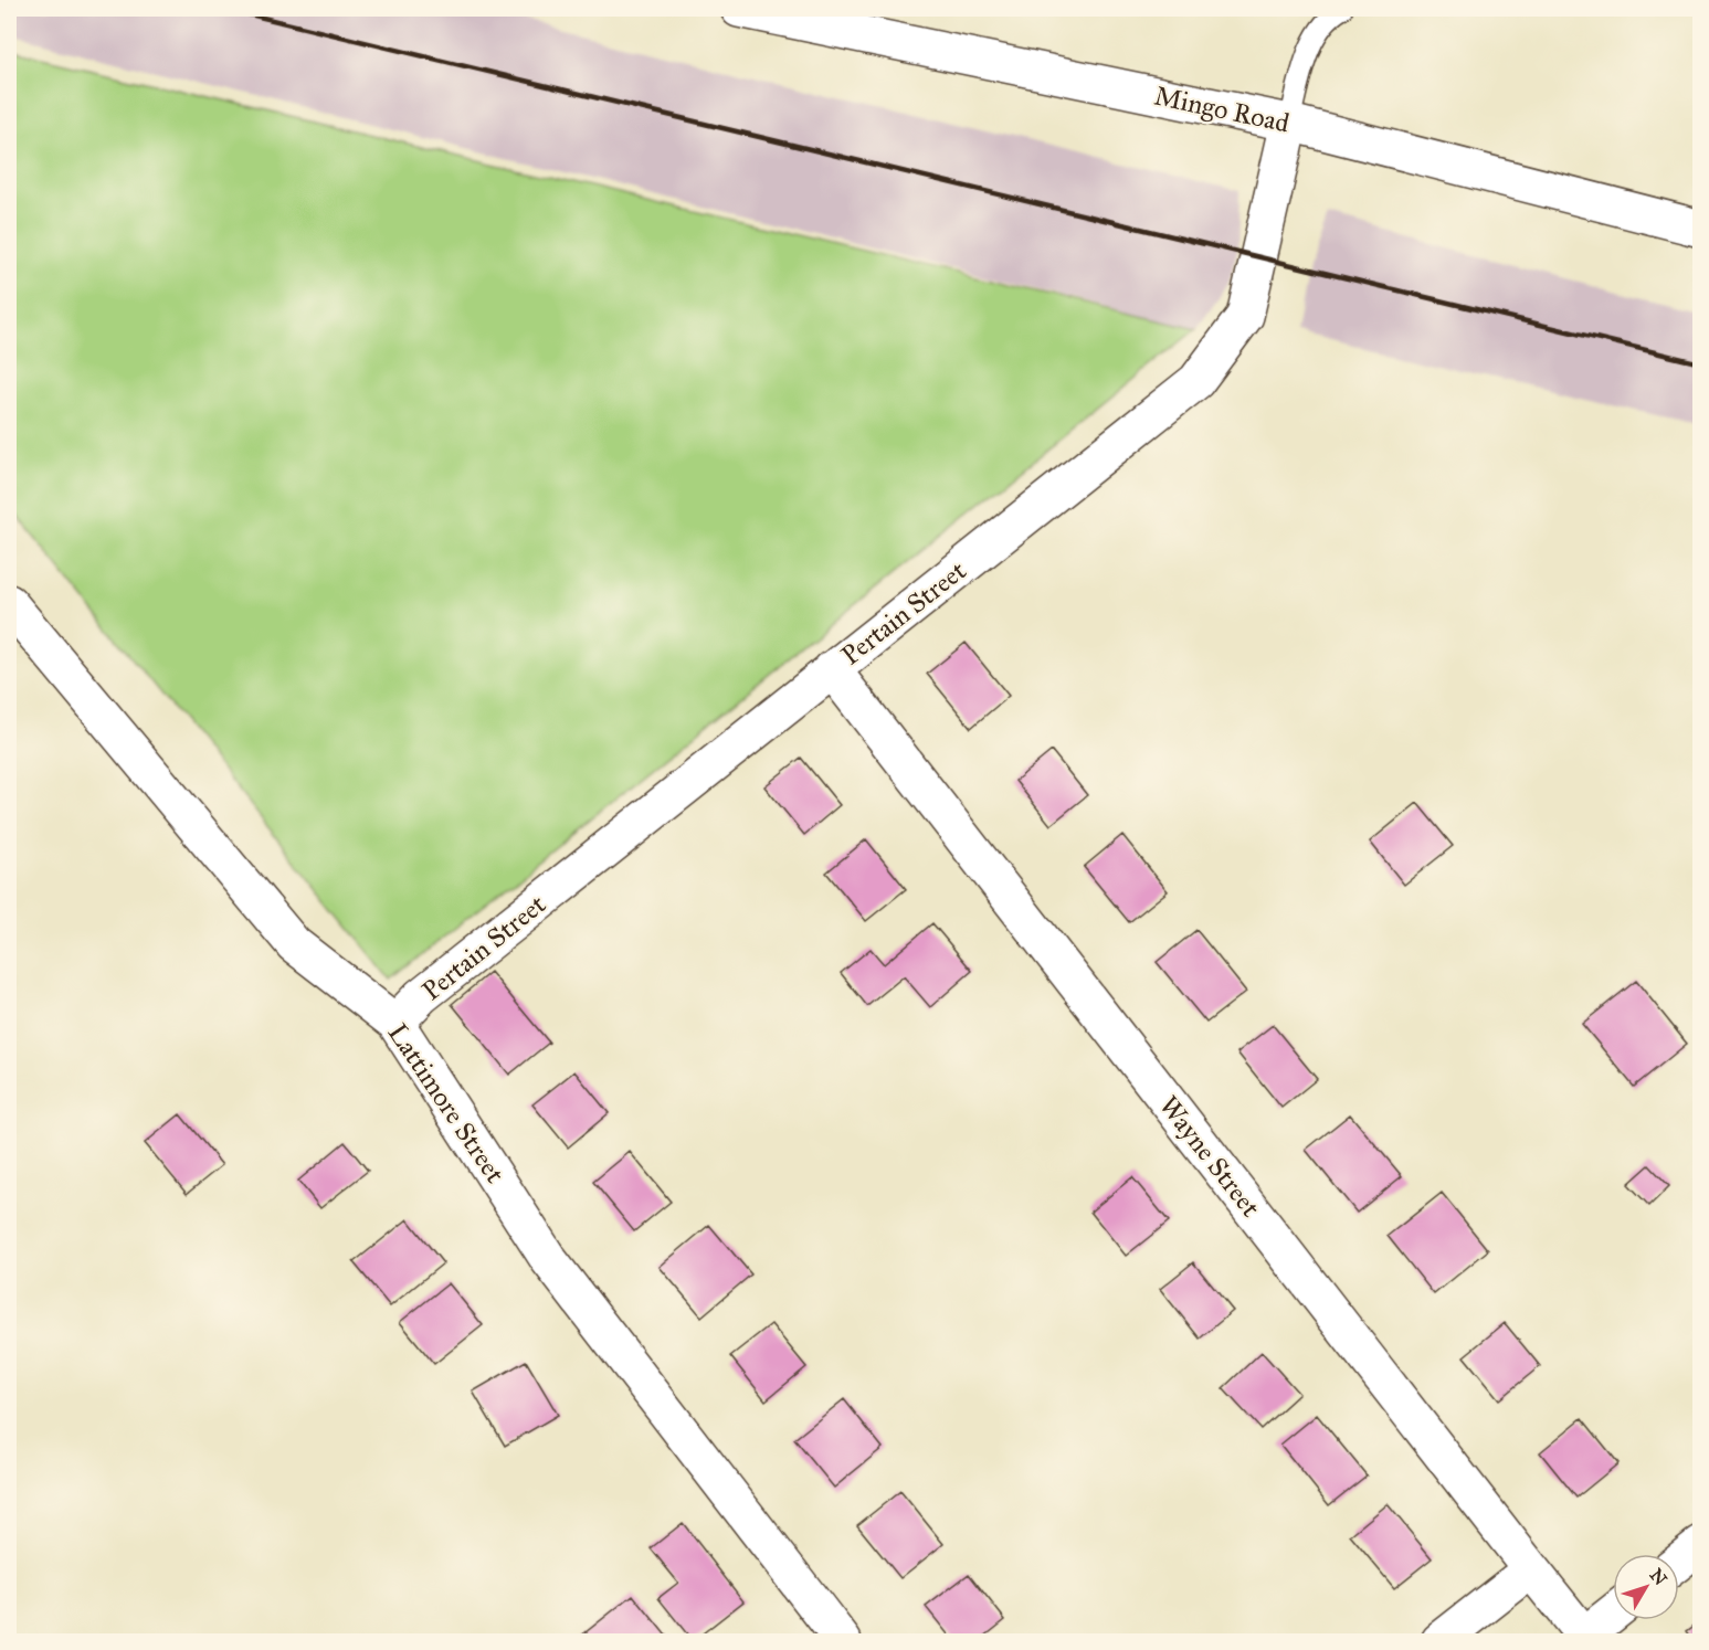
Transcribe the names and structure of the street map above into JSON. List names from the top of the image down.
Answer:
{
  "streets": {
    "street": [
      "Mingo Road",
      "Pertain Street",
      "Lattimore Street",
      "Wayne Street"
    ]
  },
  "crossings": [
    ["Mingo Road", "Pertain Street"],
    ["Pertain Street", "Lattimore Street"],
    ["Pertain Street", "Wayne Street"]
  ],
  "north": "top right"
}
